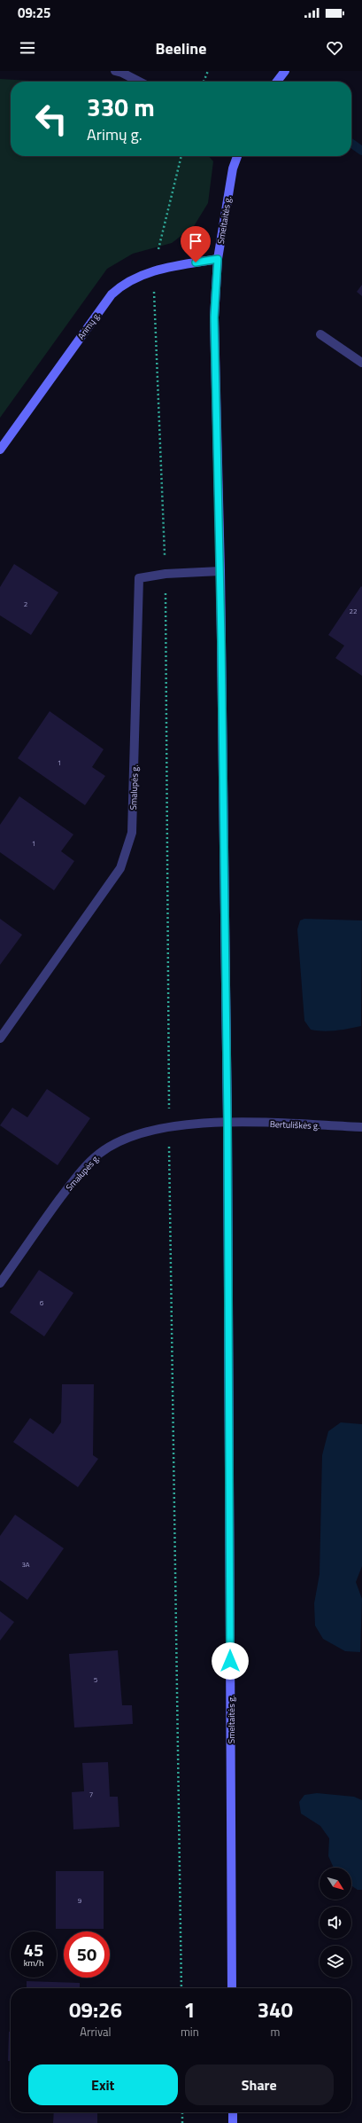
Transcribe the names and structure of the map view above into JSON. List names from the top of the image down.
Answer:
{
  "streets": {
    "main road": ["Smeltaitės g.", "Arimų g."],
    "street": ["Smalupės g.", "Bertuliškės g."]
  },
  "crossings": [
    ["Smeltaitės g.", "Arimų g."],
    ["Smeltaitės g.", "Smalupės g."],
    ["Smeltaitės g.", "Bertuliškės g."],
    ["Smalupės g.", "Bertuliškės g."]
  ],
  "house_numbers": [
    "2",
    "22",
    "1",
    "1",
    "6",
    "3A",
    "5",
    "7",
    "9"
  ],
  "north": "bottom right",
  "page": {
    "status": "09:25",
    "header": "Beeline",
    "turn": ["330 m", "Arimų g."],
    "speed": "45 km/h",
    "limit": "50",
    "eta": [
      "09:26",
      "Arrival",
      "1",
      "min",
      "340",
      "m"
    ],
    "buttons": ["Exit", "Share"]
  }
}
